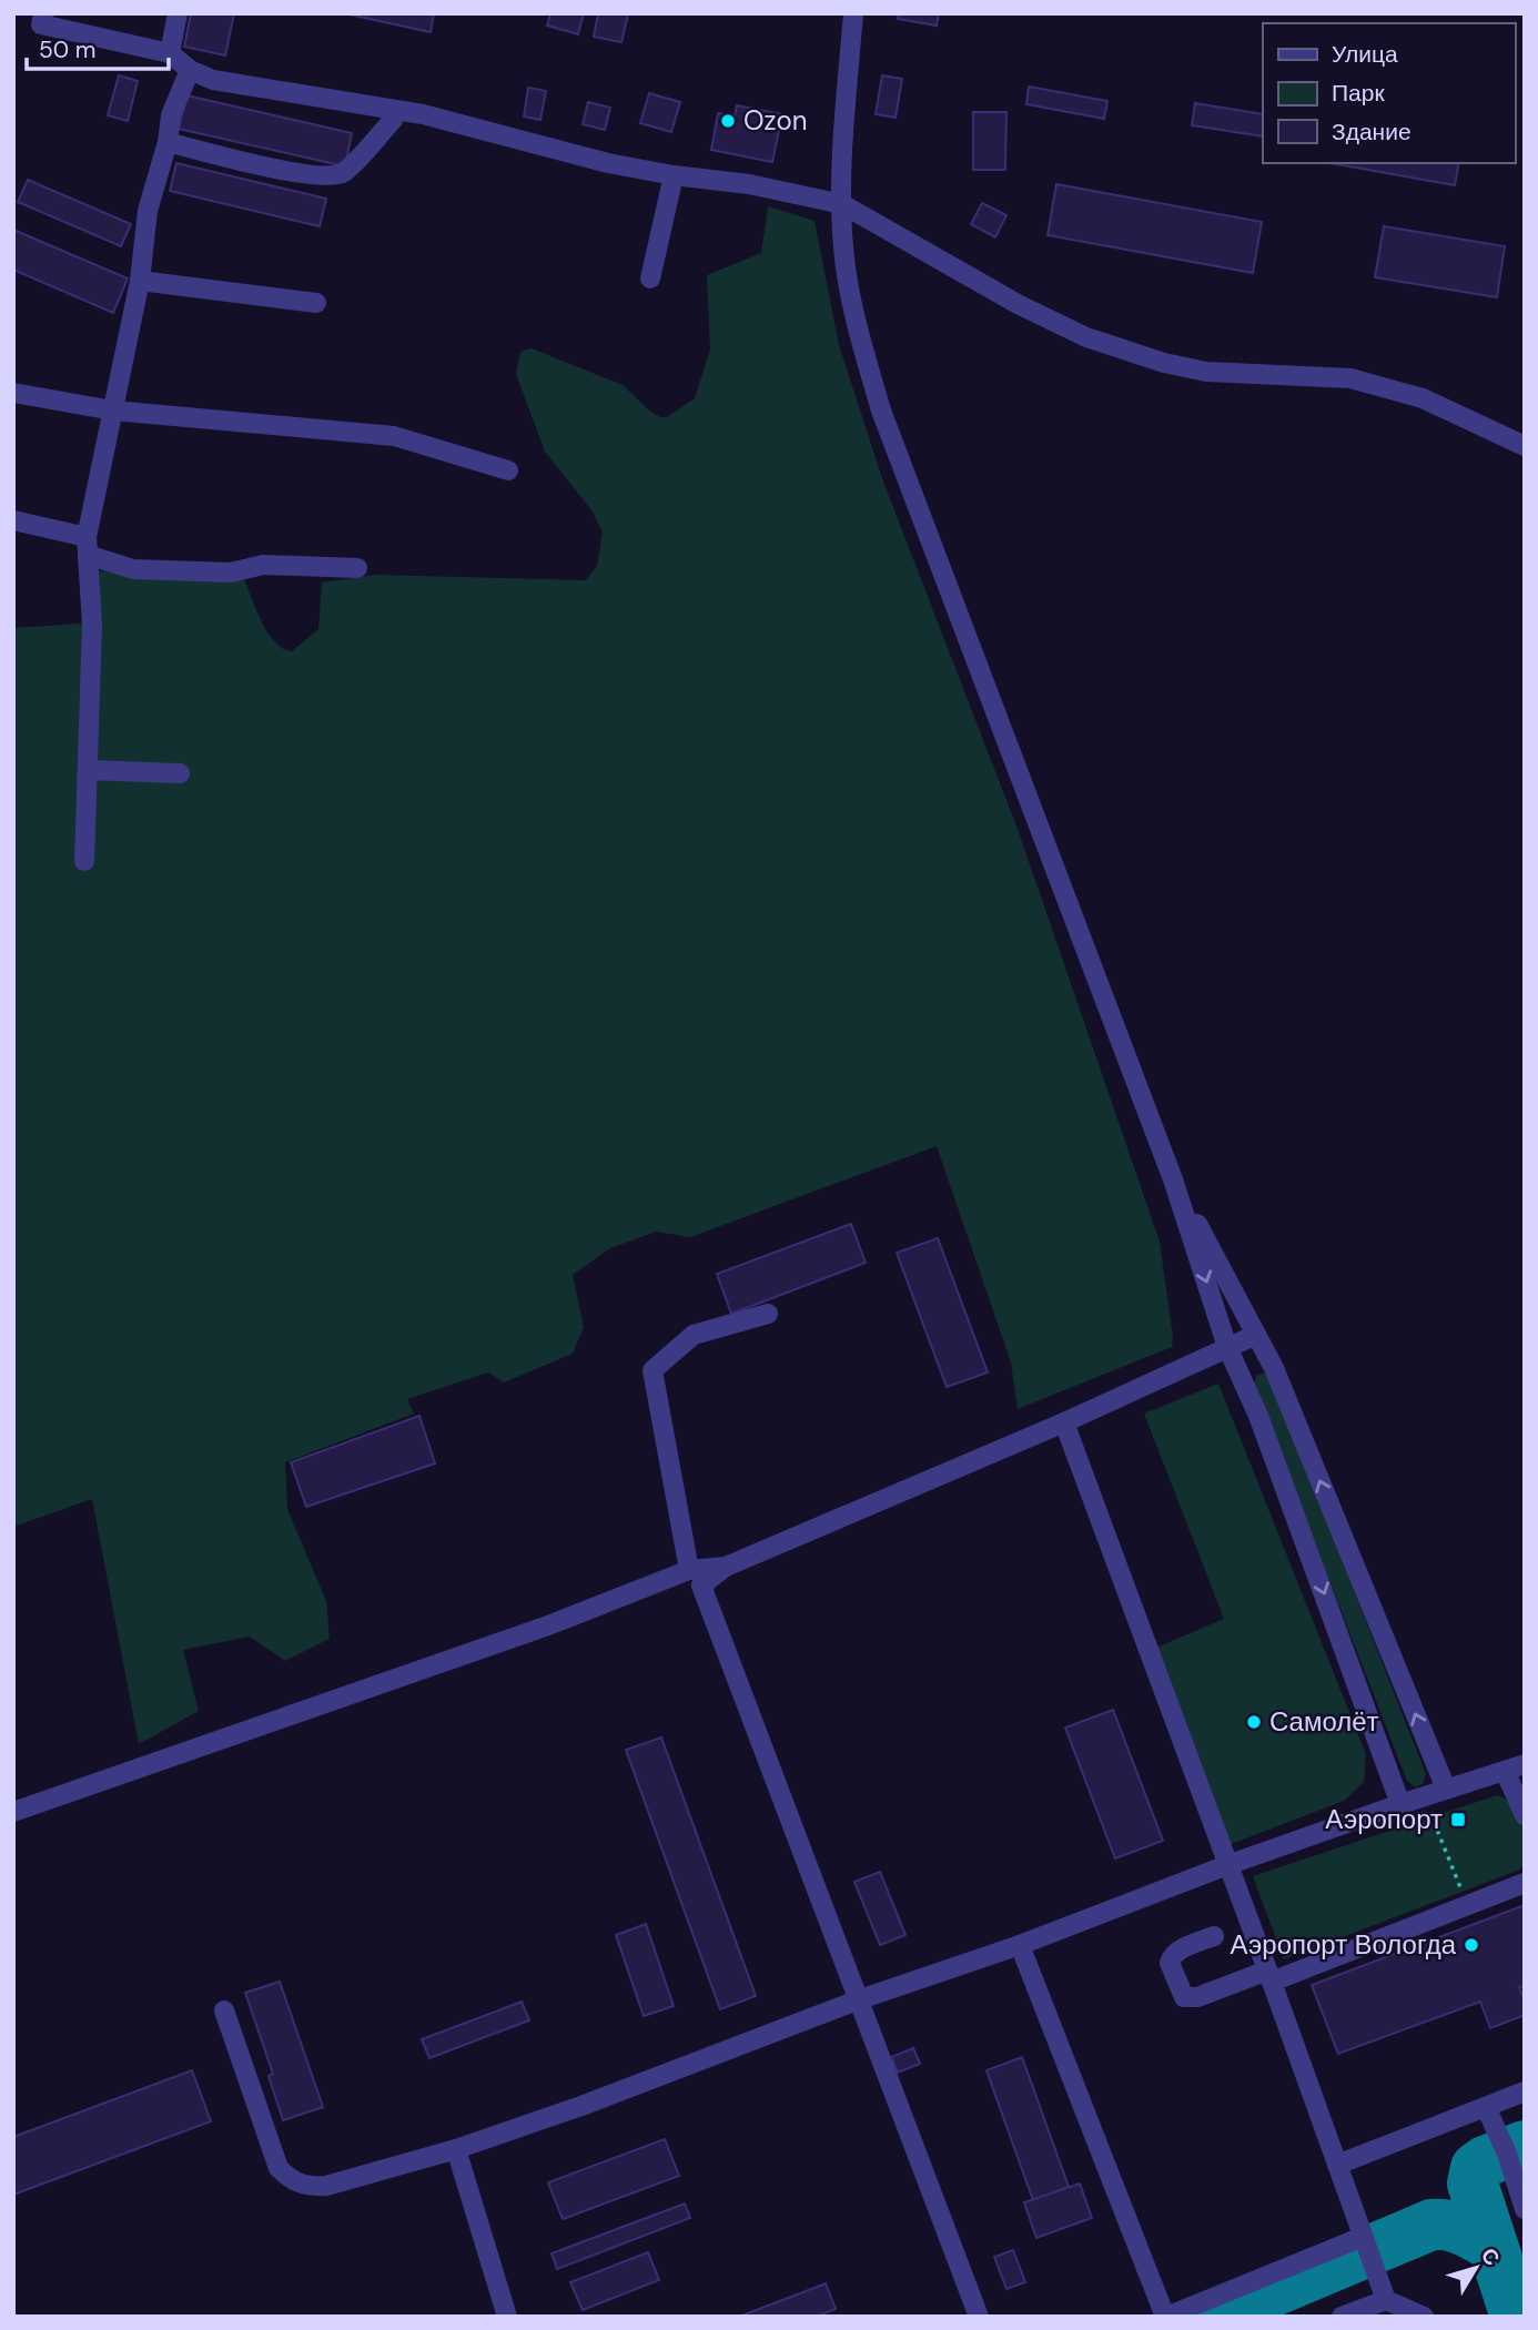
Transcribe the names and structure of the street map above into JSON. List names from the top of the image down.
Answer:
{
  "places": {
    "other": ["Ozon", "Самолёт", "Аэропорт Вологда"],
    "transit": ["Аэропорт"]
  },
  "legend": ["Улица", "Парк", "Здание"],
  "scale_bar": "50 m",
  "north": "top right"
}
